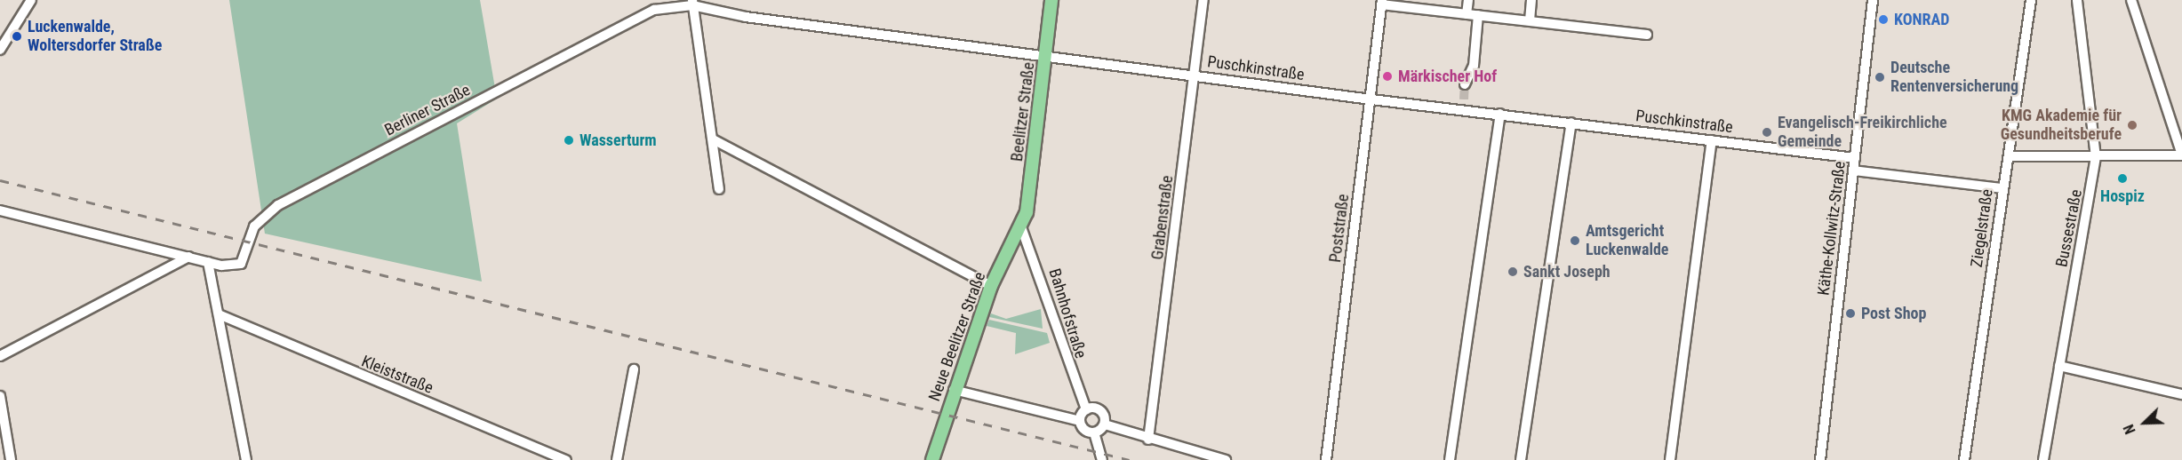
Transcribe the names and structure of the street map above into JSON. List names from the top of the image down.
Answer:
{
  "streets": {
    "main road": ["Beelitzer Straße", "Neue Beelitzer Straße"],
    "street": [
      "Puschkinstraße",
      "Berliner Straße",
      "Grabenstraße",
      "Poststraße",
      "Käthe-Kollwitz-Straße",
      "Ziegelstraße",
      "Bussestraße",
      "Bahnhofstraße",
      "Kleiststraße"
    ]
  },
  "crossings": [
    ["Puschkinstraße", "Berliner Straße"],
    ["Puschkinstraße", "Beelitzer Straße"],
    ["Puschkinstraße", "Grabenstraße"],
    ["Puschkinstraße", "Poststraße"],
    ["Puschkinstraße", "Käthe-Kollwitz-Straße"],
    ["Beelitzer Straße", "Bahnhofstraße"],
    ["Beelitzer Straße", "Neue Beelitzer Straße"],
    ["Bahnhofstraße", "Neue Beelitzer Straße"]
  ],
  "places": [
    "KONRAD",
    "Luckenwalde, Woltersdorfer Straße",
    "Märkischer Hof",
    "Deutsche Rentenversicherung",
    "KMG Akademie für Gesundheitsberufe",
    "Evangelisch-Freikirchliche Gemeinde",
    "Wasserturm",
    "Hospiz",
    "Amtsgericht Luckenwalde",
    "Sankt Joseph",
    "Post Shop"
  ],
  "north": "bottom left"
}
